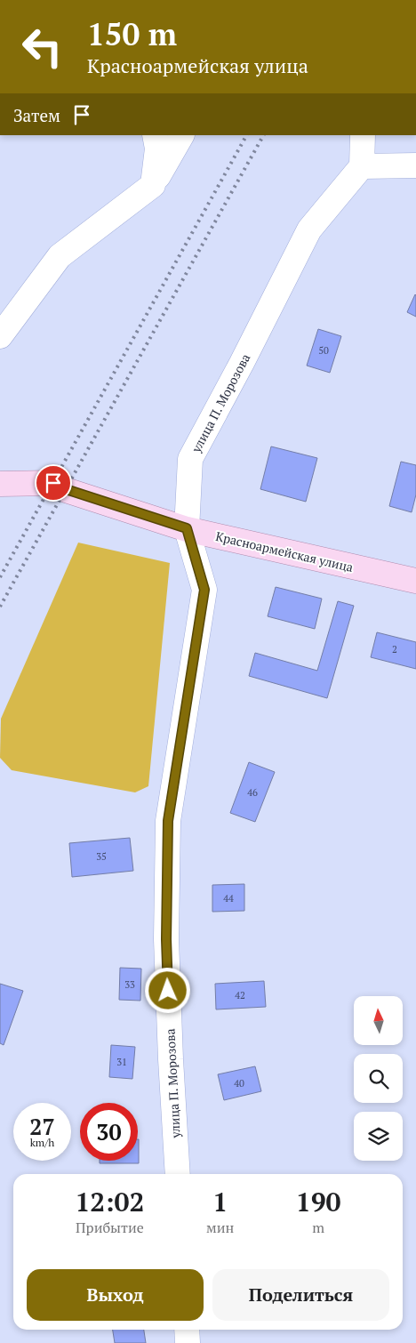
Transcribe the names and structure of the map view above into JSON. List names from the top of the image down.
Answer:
{
  "streets": {
    "main road": ["Красноармейская улица"],
    "street": ["улица П. Морозова"]
  },
  "crossings": [
    ["улица П. Морозова", "Красноармейская улица"]
  ],
  "house_numbers": [
    "50",
    "2",
    "46",
    "35",
    "44",
    "33",
    "42",
    "31",
    "40"
  ],
  "north": "top",
  "page": {
    "turn": ["150 m", "Красноармейская улица"],
    "then": "Затем",
    "speed": "27 km/h",
    "limit": "30",
    "eta": [
      "12:02",
      "Прибытие",
      "1",
      "мин",
      "190",
      "m"
    ],
    "buttons": ["Выход", "Поделиться"]
  }
}
